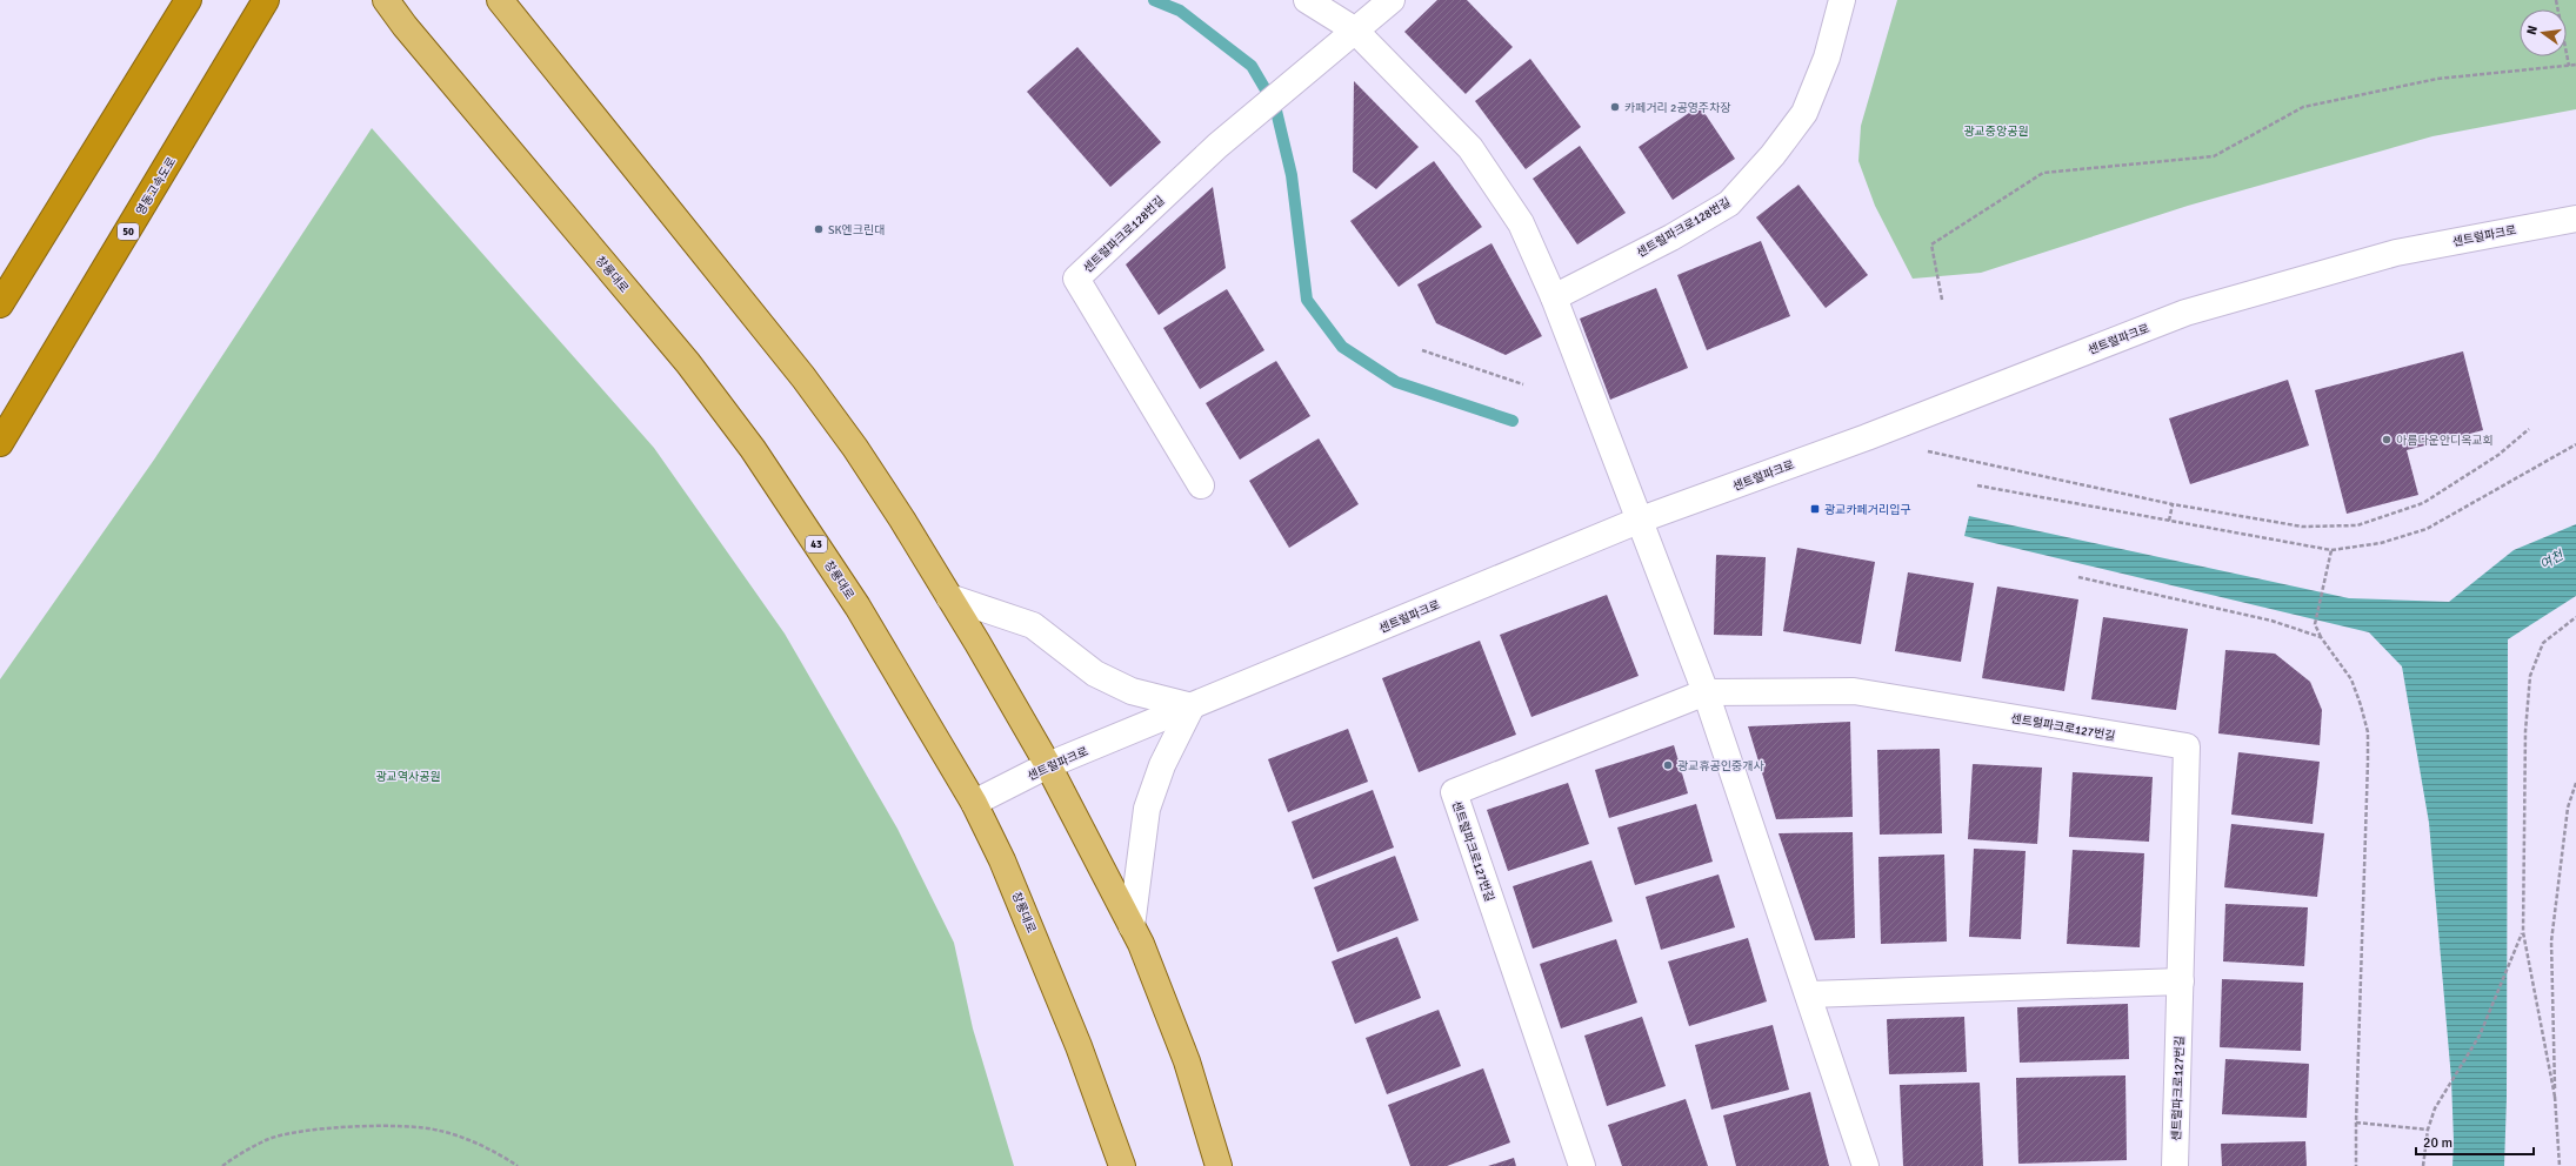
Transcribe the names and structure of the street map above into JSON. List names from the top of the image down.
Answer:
{
  "streets": {
    "highway": ["영동고속도로", "50"],
    "main road": ["창룡대로", "43"],
    "street": ["센트럴파크로128번길", "센트럴파크로", "센트럴파크로127번길"]
  },
  "crossings": [
    ["센트럴파크로", "창룡대로"]
  ],
  "water": ["여천"],
  "parks": ["광교중앙공원", "광교역사공원"],
  "places": {
    "other": [
      "카페거리 2공영주차장",
      "SK엔크린대",
      "아름다운안디옥교회",
      "광교휴공인중개사"
    ],
    "transit": ["광교카페거리입구"]
  },
  "scale_bar": "20 m",
  "north": "left"
}
